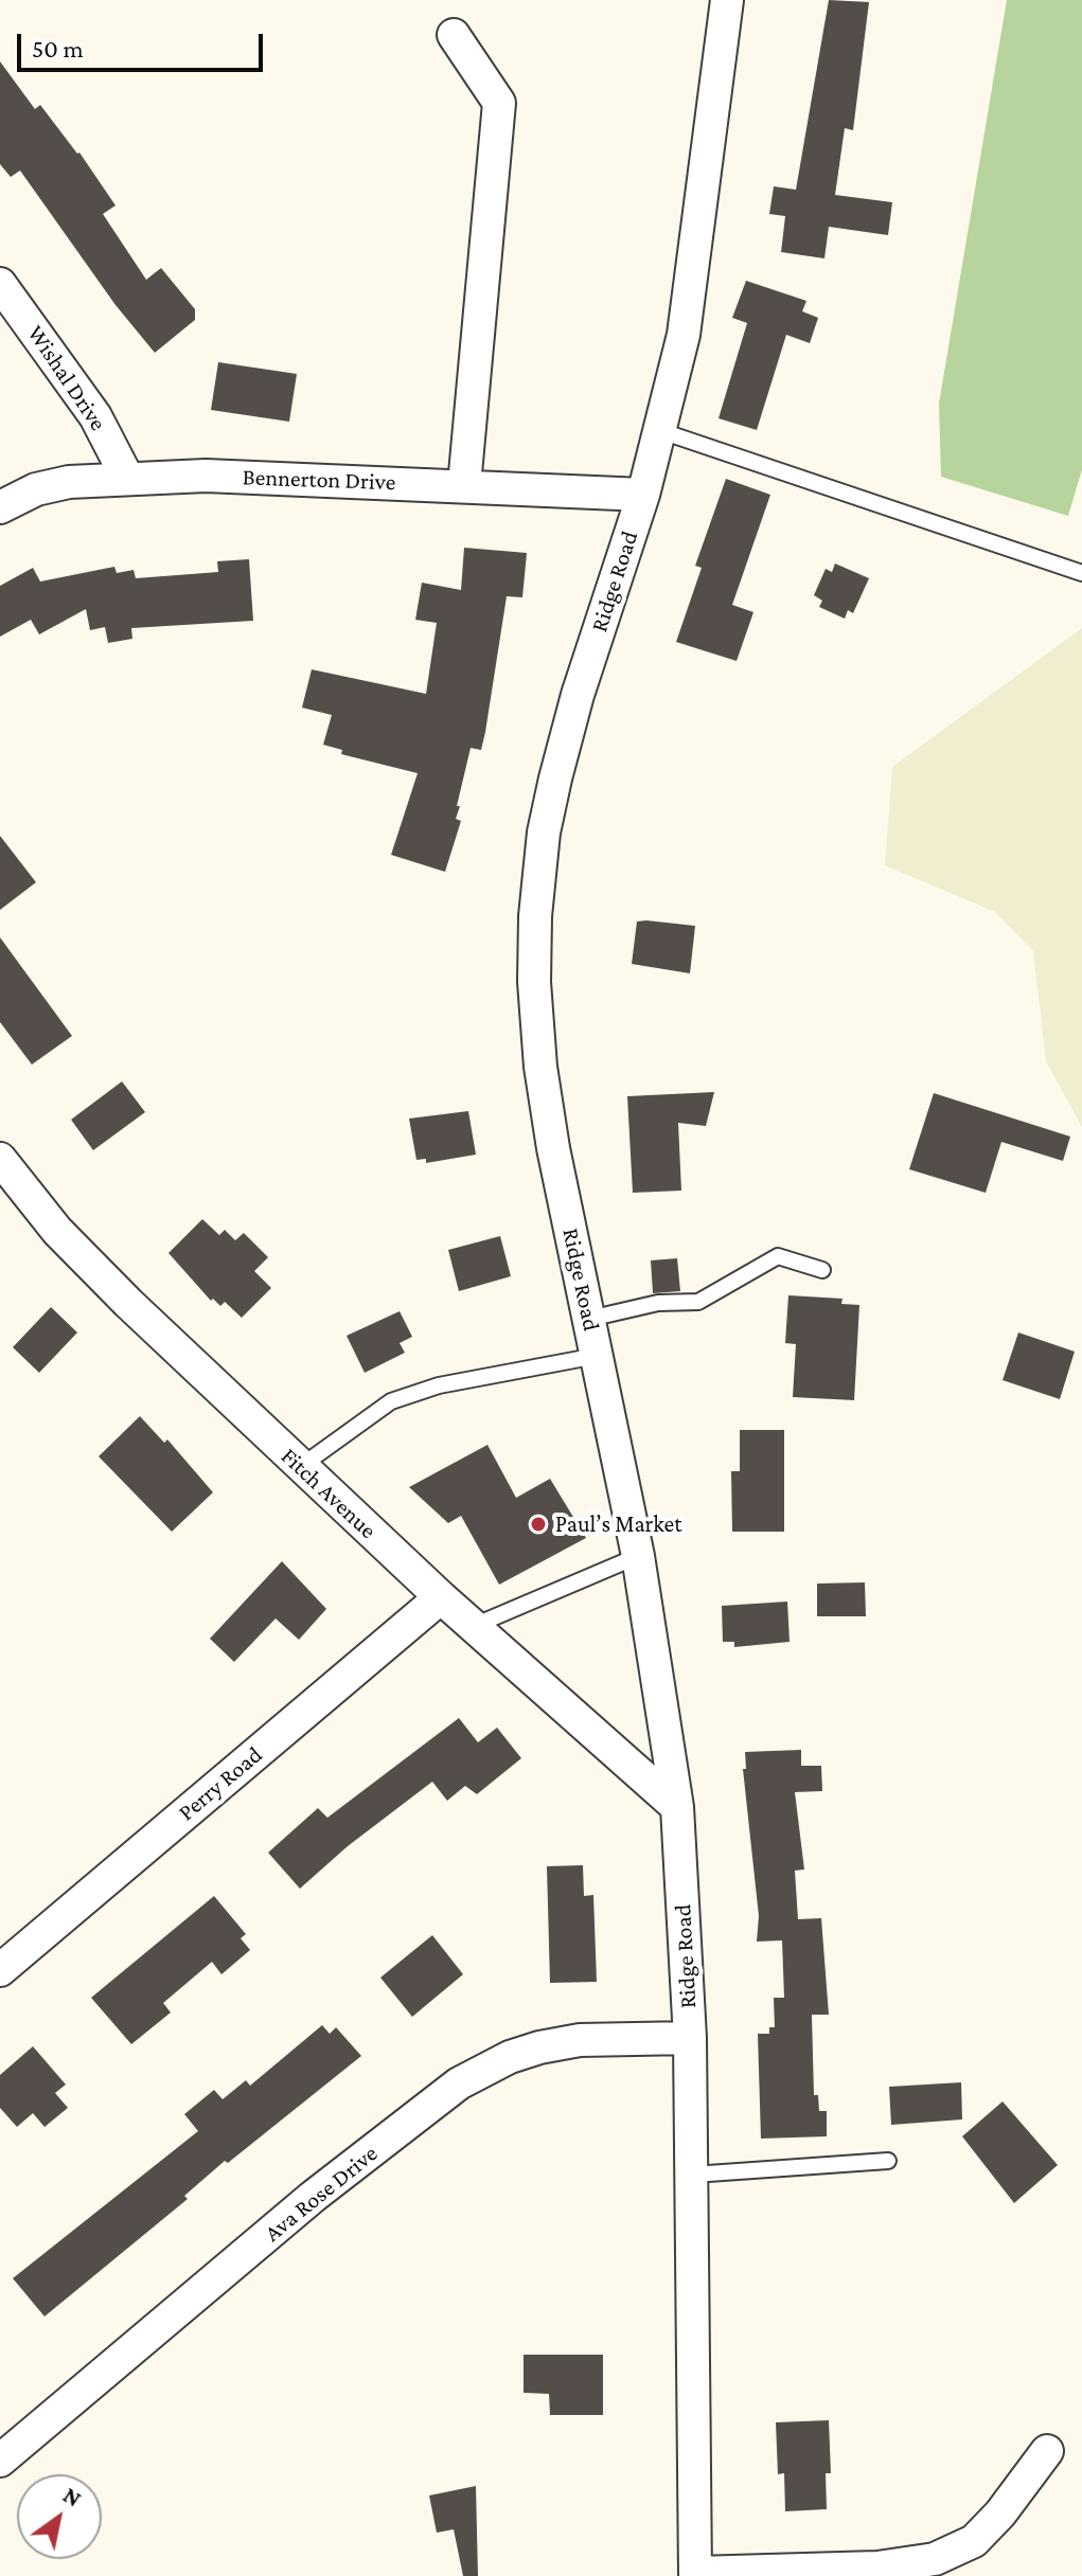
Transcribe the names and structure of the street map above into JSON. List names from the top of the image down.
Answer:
{
  "streets": {
    "street": [
      "Wishal Drive",
      "Bennerton Drive",
      "Ridge Road",
      "Fitch Avenue",
      "Perry Road",
      "Ava Rose Drive"
    ]
  },
  "crossings": [
    ["Wishal Drive", "Bennerton Drive"],
    ["Bennerton Drive", "Ridge Road"],
    ["Ridge Road", "Fitch Avenue"],
    ["Ridge Road", "Ava Rose Drive"],
    ["Fitch Avenue", "Perry Road"]
  ],
  "places": ["Paul’s Market"],
  "scale_bar": "50 m",
  "north": "top right"
}
